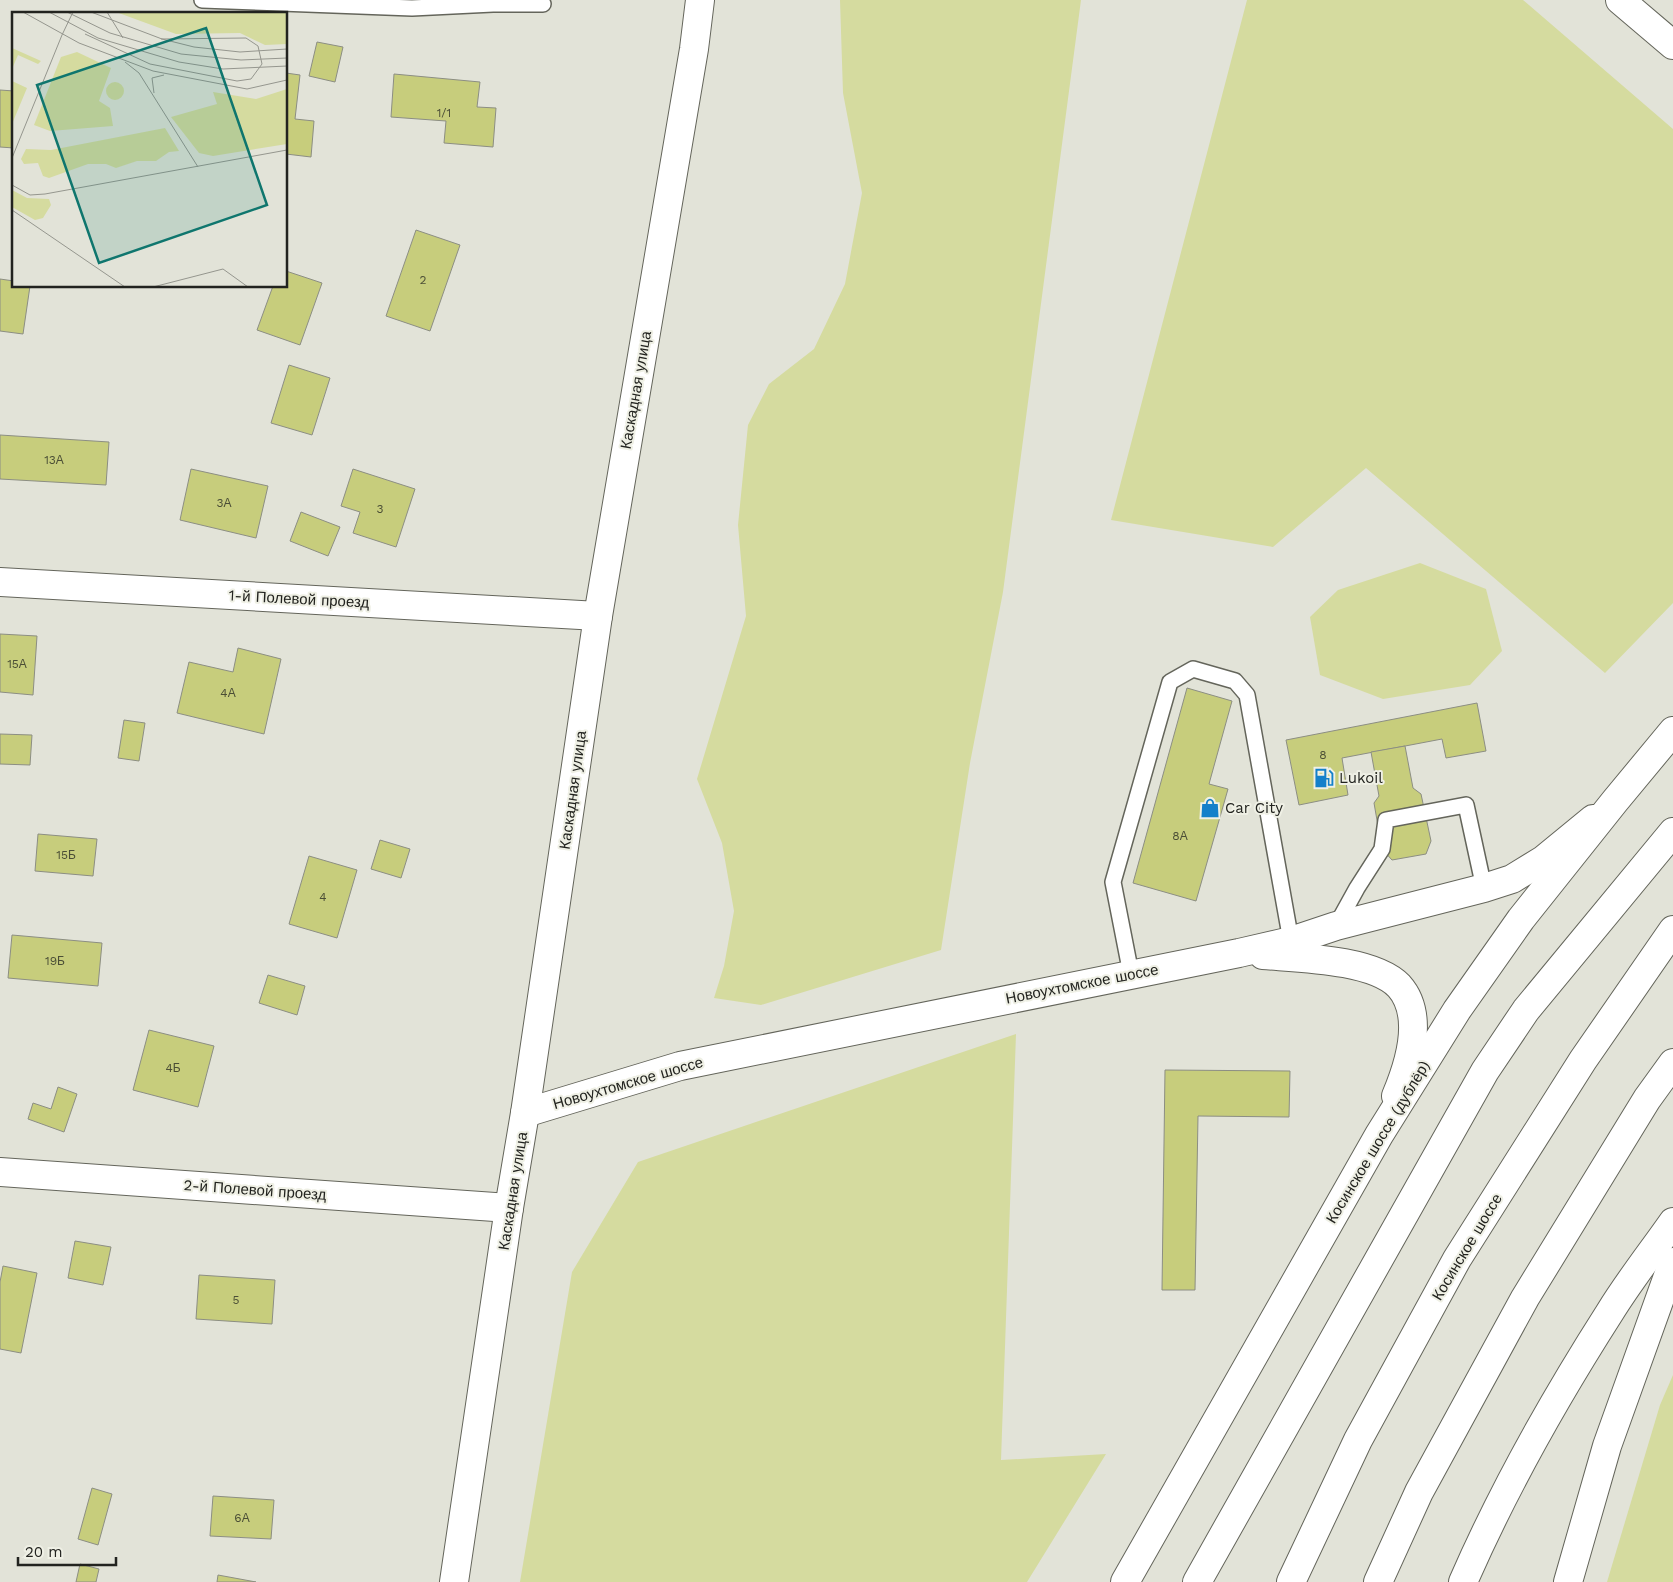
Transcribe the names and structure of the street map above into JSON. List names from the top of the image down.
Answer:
{
  "streets": {
    "main road": [
      "Каскадная улица",
      "1-й Полевой проезд",
      "Новоухтомское шоссе",
      "Косинское шоссе (дублёр)",
      "2-й Полевой проезд",
      "Косинское шоссе"
    ]
  },
  "crossings": [
    ["Каскадная улица", "1-й Полевой проезд"],
    ["Каскадная улица", "Новоухтомское шоссе"],
    ["Каскадная улица", "2-й Полевой проезд"],
    ["Новоухтомское шоссе", "Косинское шоссе (дублёр)"]
  ],
  "places": {
    "fuel station": ["Lukoil"],
    "shop": ["Car City"]
  },
  "house_numbers": [
    "1/1",
    "2",
    "13А",
    "3А",
    "3",
    "15А",
    "4А",
    "8",
    "8А",
    "15Б",
    "4",
    "19Б",
    "4Б",
    "5",
    "6А"
  ],
  "scale_bar": "20 m"
}
